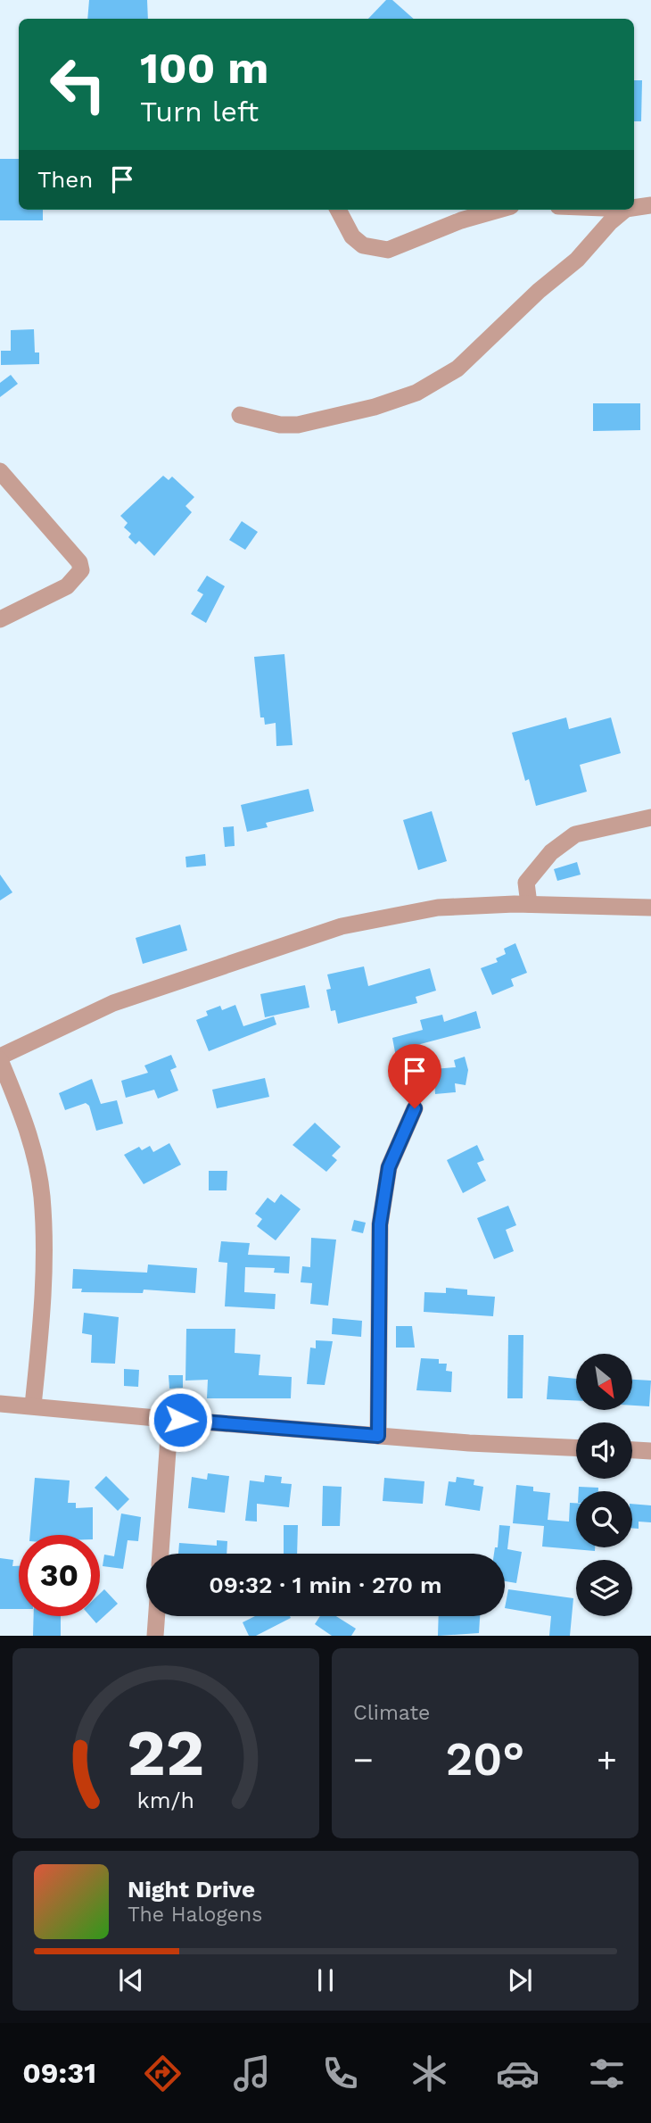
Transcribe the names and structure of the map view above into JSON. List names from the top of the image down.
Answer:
{
  "north": "bottom right",
  "page": {
    "turn": ["100 m", "Turn left"],
    "then": "Then",
    "limit": "30",
    "trip": "09:32 · 1 min · 270 m",
    "tile": "Climate",
    "heat": ["−", "20°", "+"],
    "song": ["Night Drive", "The Halogens"],
    "tabs": "09:31",
    "gauge": ["22", "km/h"]
  }
}
